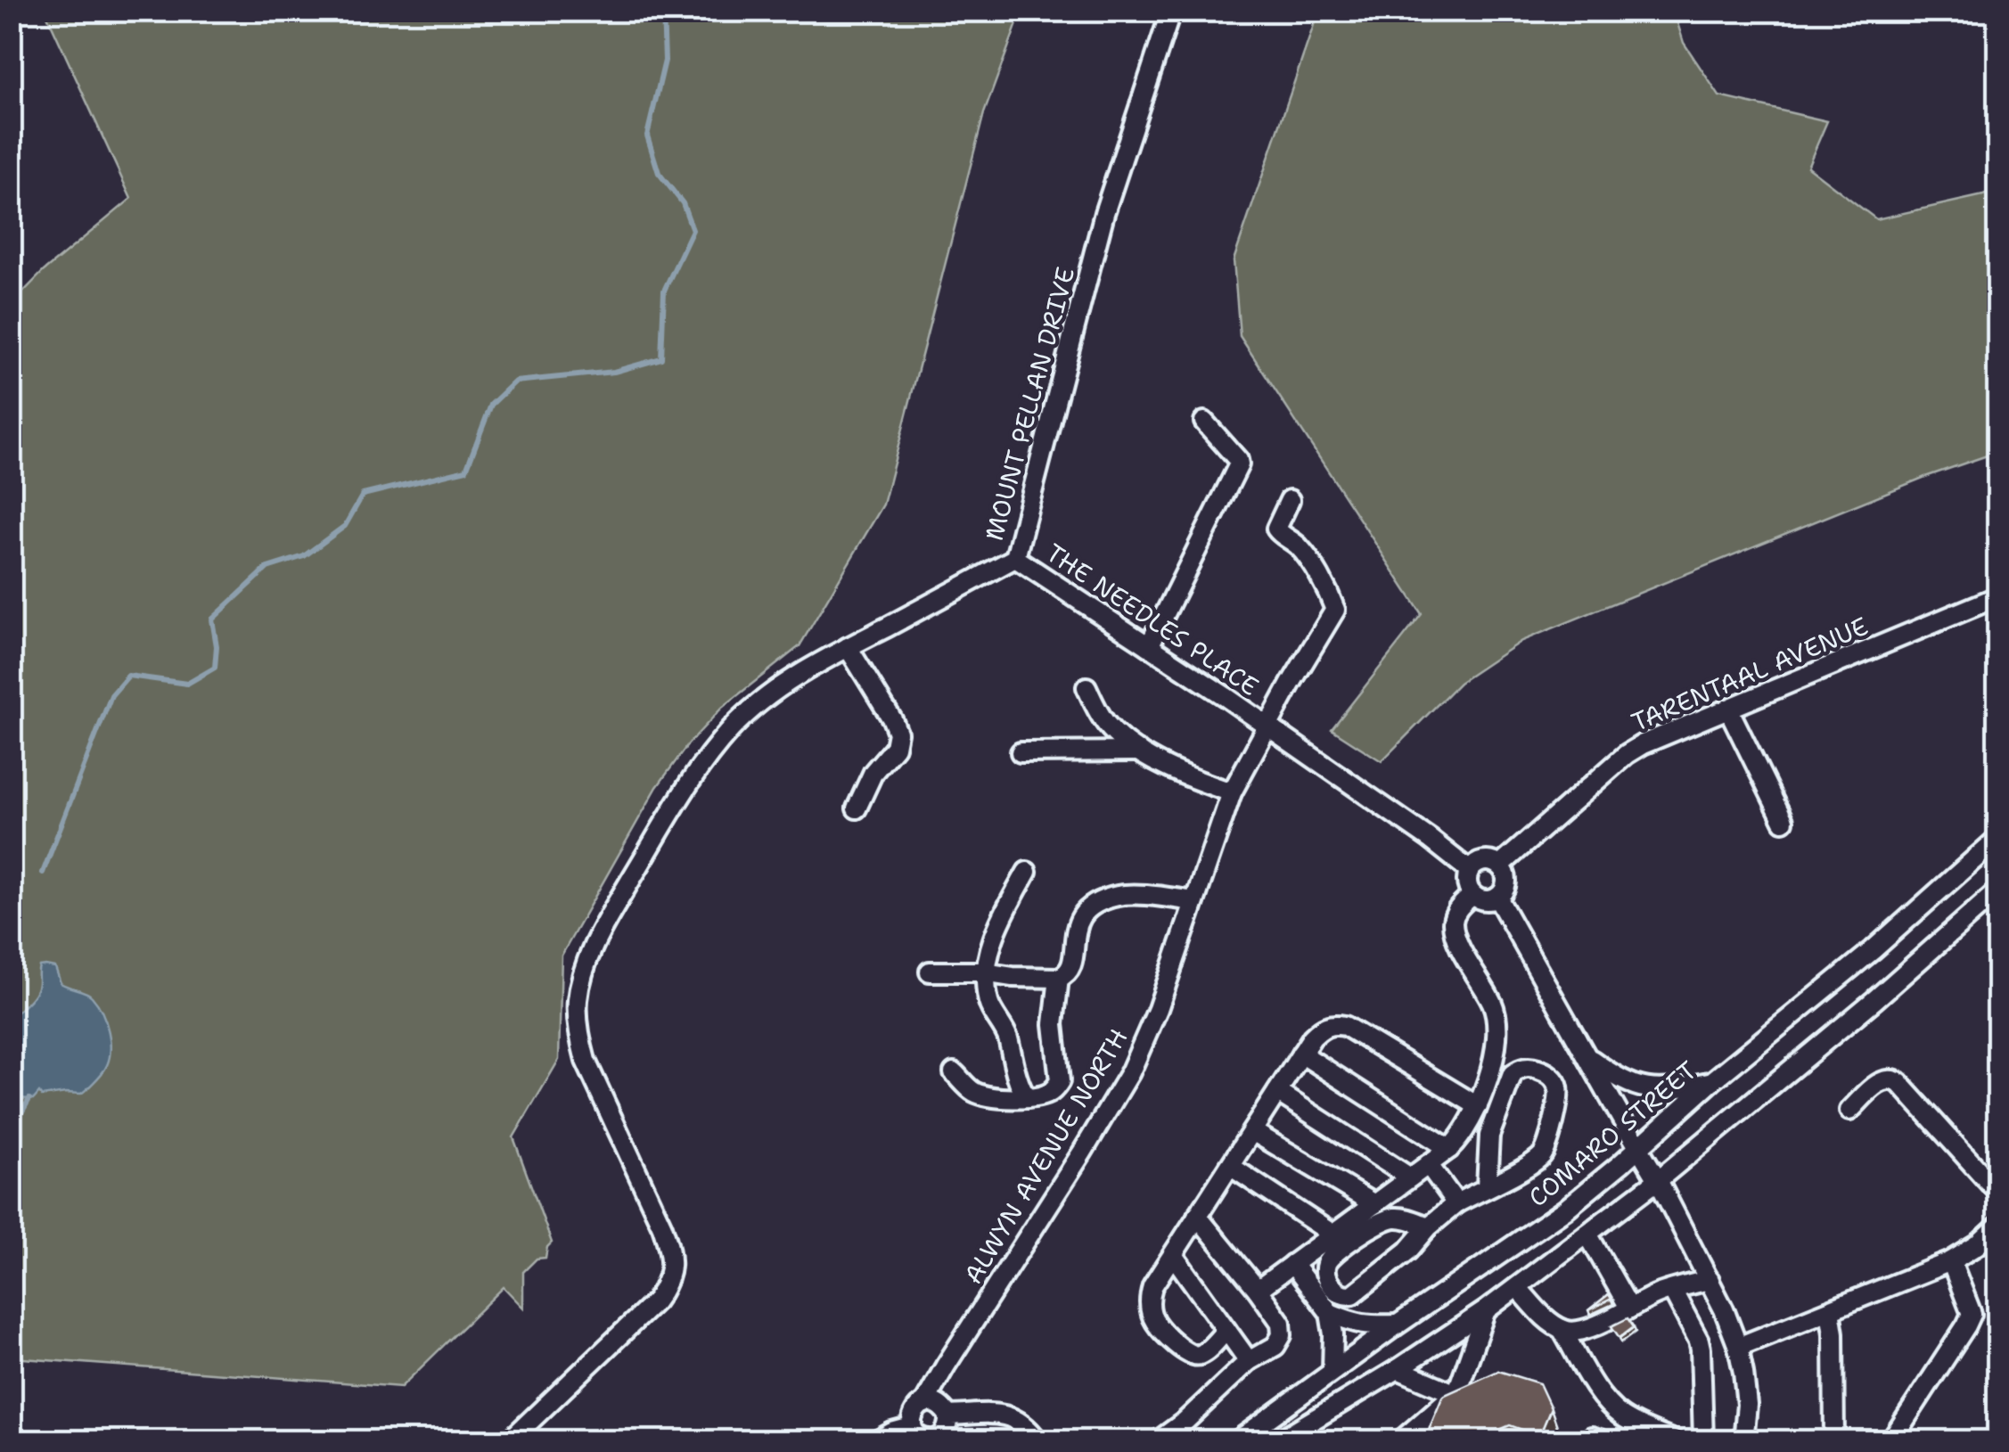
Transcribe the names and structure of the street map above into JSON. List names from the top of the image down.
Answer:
{
  "streets": {
    "street": [
      "MOUNT PELLAN DRIVE",
      "THE NEEDLES PLACE",
      "TARENTAAL AVENUE",
      "COMARO STREET",
      "ALWYN AVENUE NORTH"
    ]
  },
  "crossings": [
    ["MOUNT PELLAN DRIVE", "THE NEEDLES PLACE"],
    ["THE NEEDLES PLACE", "TARENTAAL AVENUE"],
    ["THE NEEDLES PLACE", "ALWYN AVENUE NORTH"]
  ]
}
